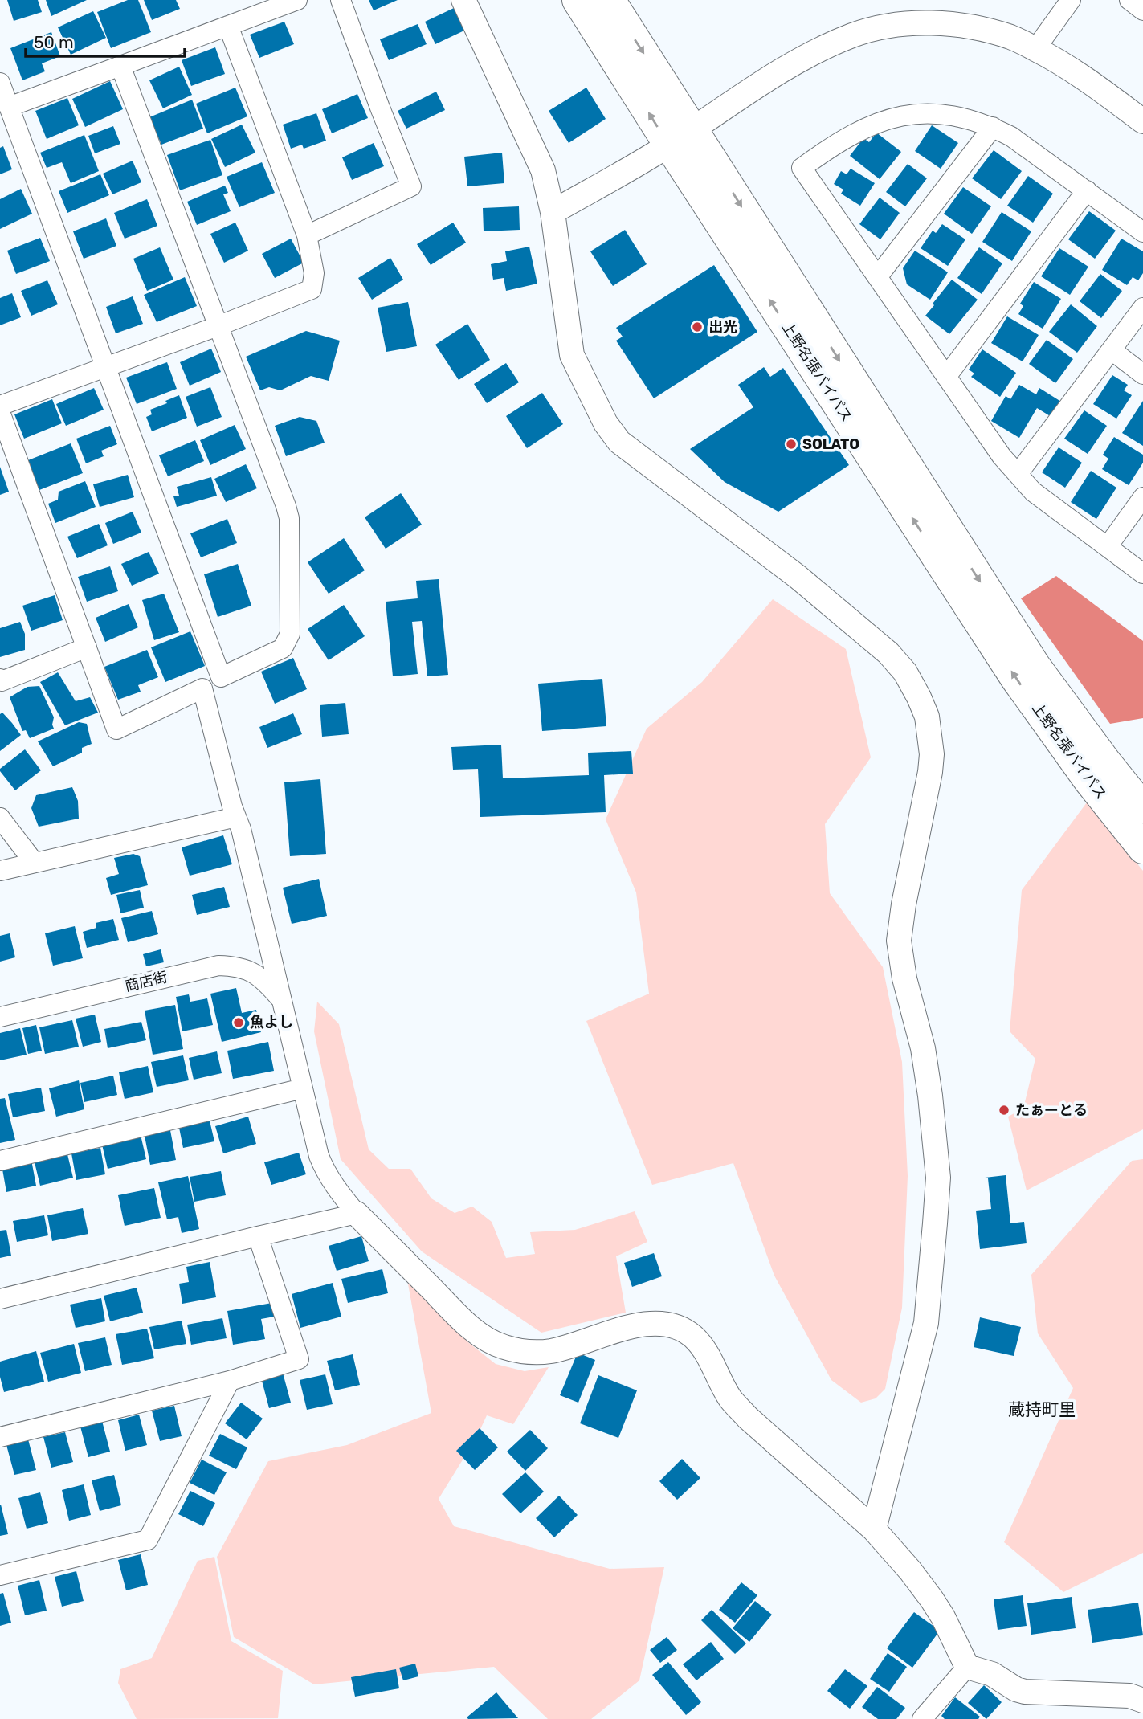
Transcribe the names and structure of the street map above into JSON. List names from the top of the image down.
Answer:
{
  "streets": {
    "highway": ["上野名張バイパス"],
    "street": ["商店街"]
  },
  "districts": ["蔵持町里"],
  "places": [
    "出光",
    "SOLATO",
    "魚よし",
    "たぁーとる"
  ],
  "scale_bar": "50 m"
}
